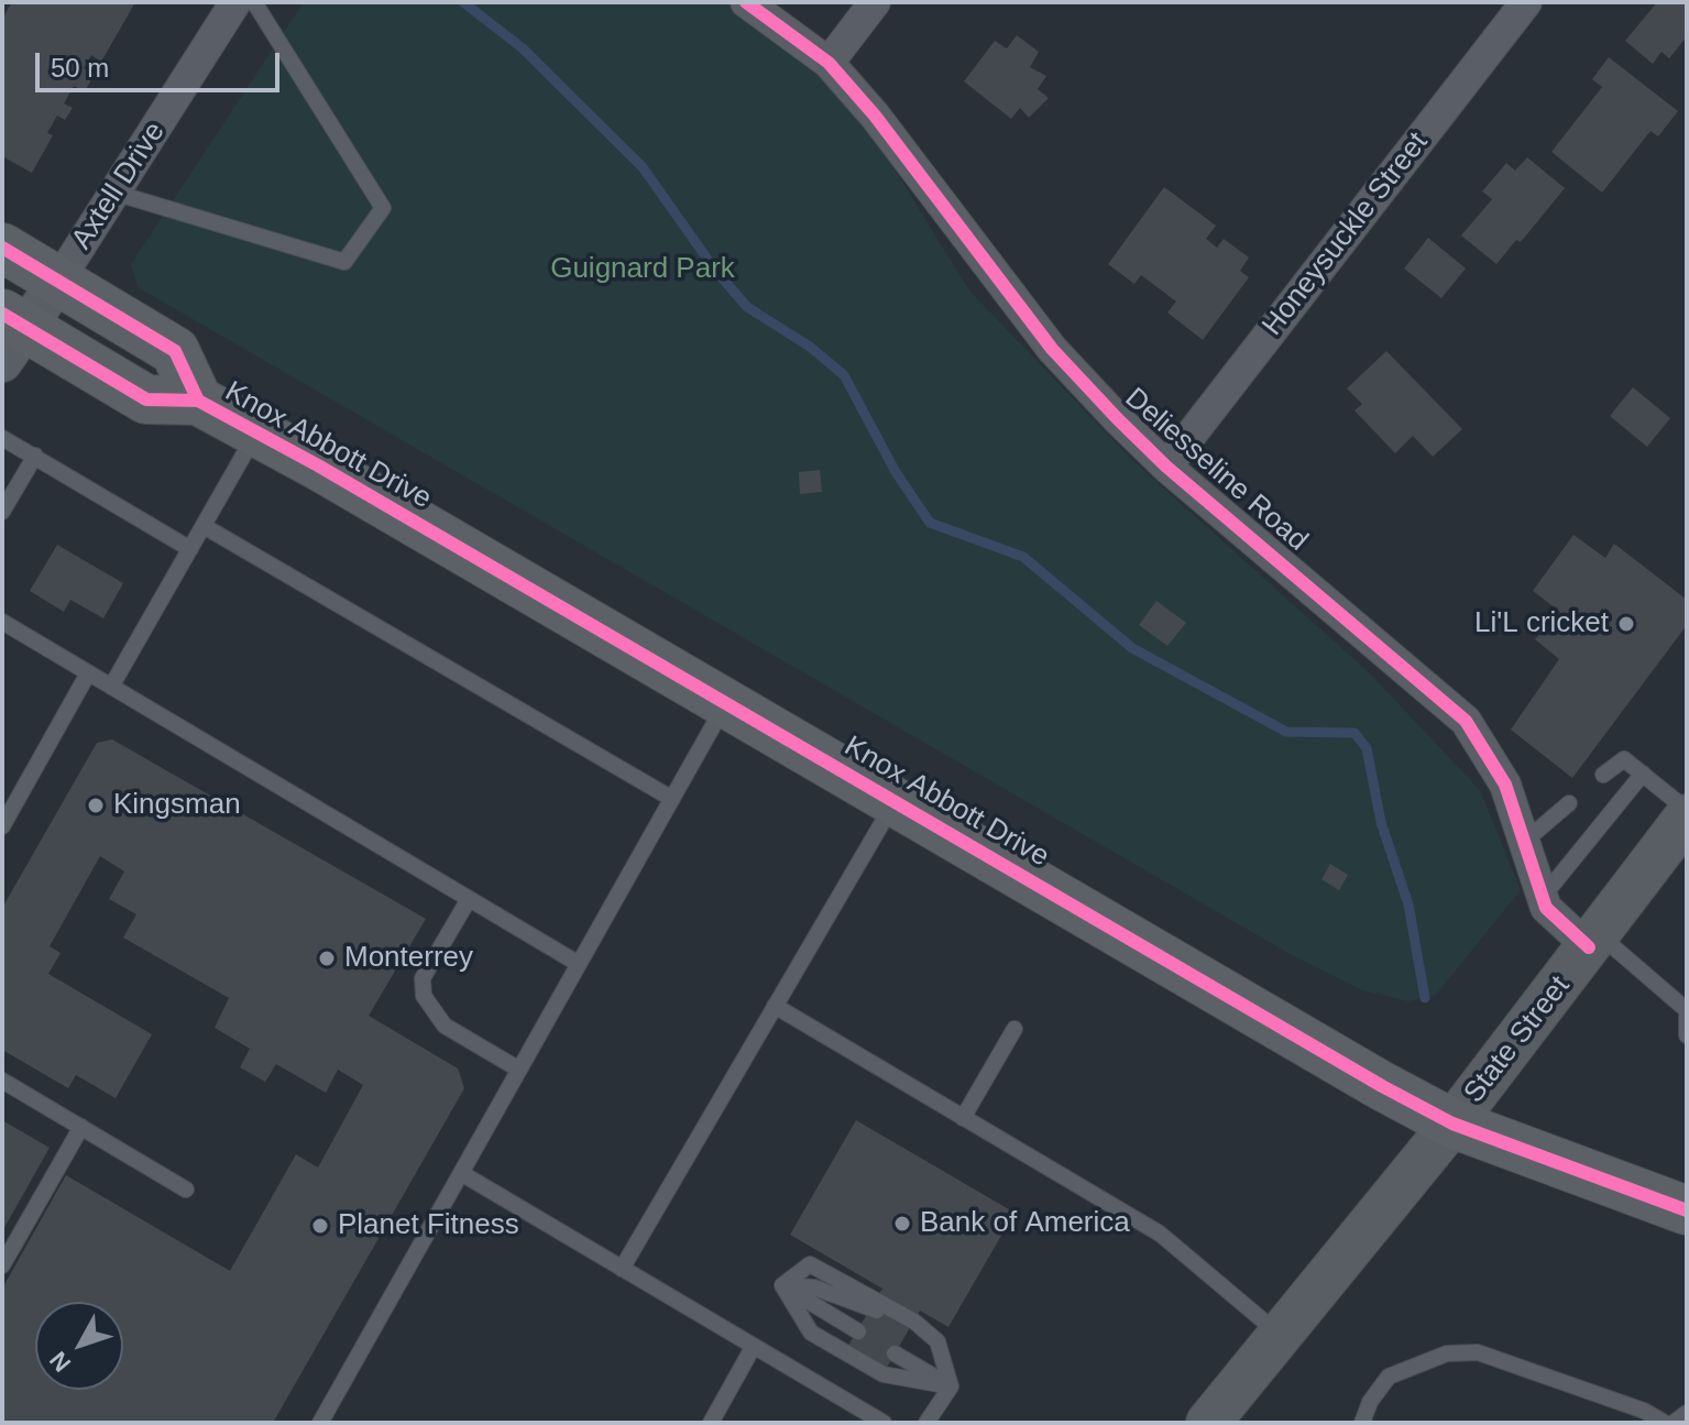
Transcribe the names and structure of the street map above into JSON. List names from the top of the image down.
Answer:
{
  "streets": {
    "main road": ["Knox Abbott Drive", "State Street"],
    "street": ["Axtell Drive", "Honeysuckle Street", "Deliesseline Road"]
  },
  "crossings": [
    ["Axtell Drive", "Knox Abbott Drive"],
    ["Honeysuckle Street", "Deliesseline Road"],
    ["Knox Abbott Drive", "State Street"],
    ["Deliesseline Road", "State Street"]
  ],
  "parks": ["Guignard Park"],
  "places": [
    "Li'L cricket",
    "Kingsman",
    "Monterrey",
    "Bank of America",
    "Planet Fitness"
  ],
  "scale_bar": "50 m",
  "north": "bottom left"
}
